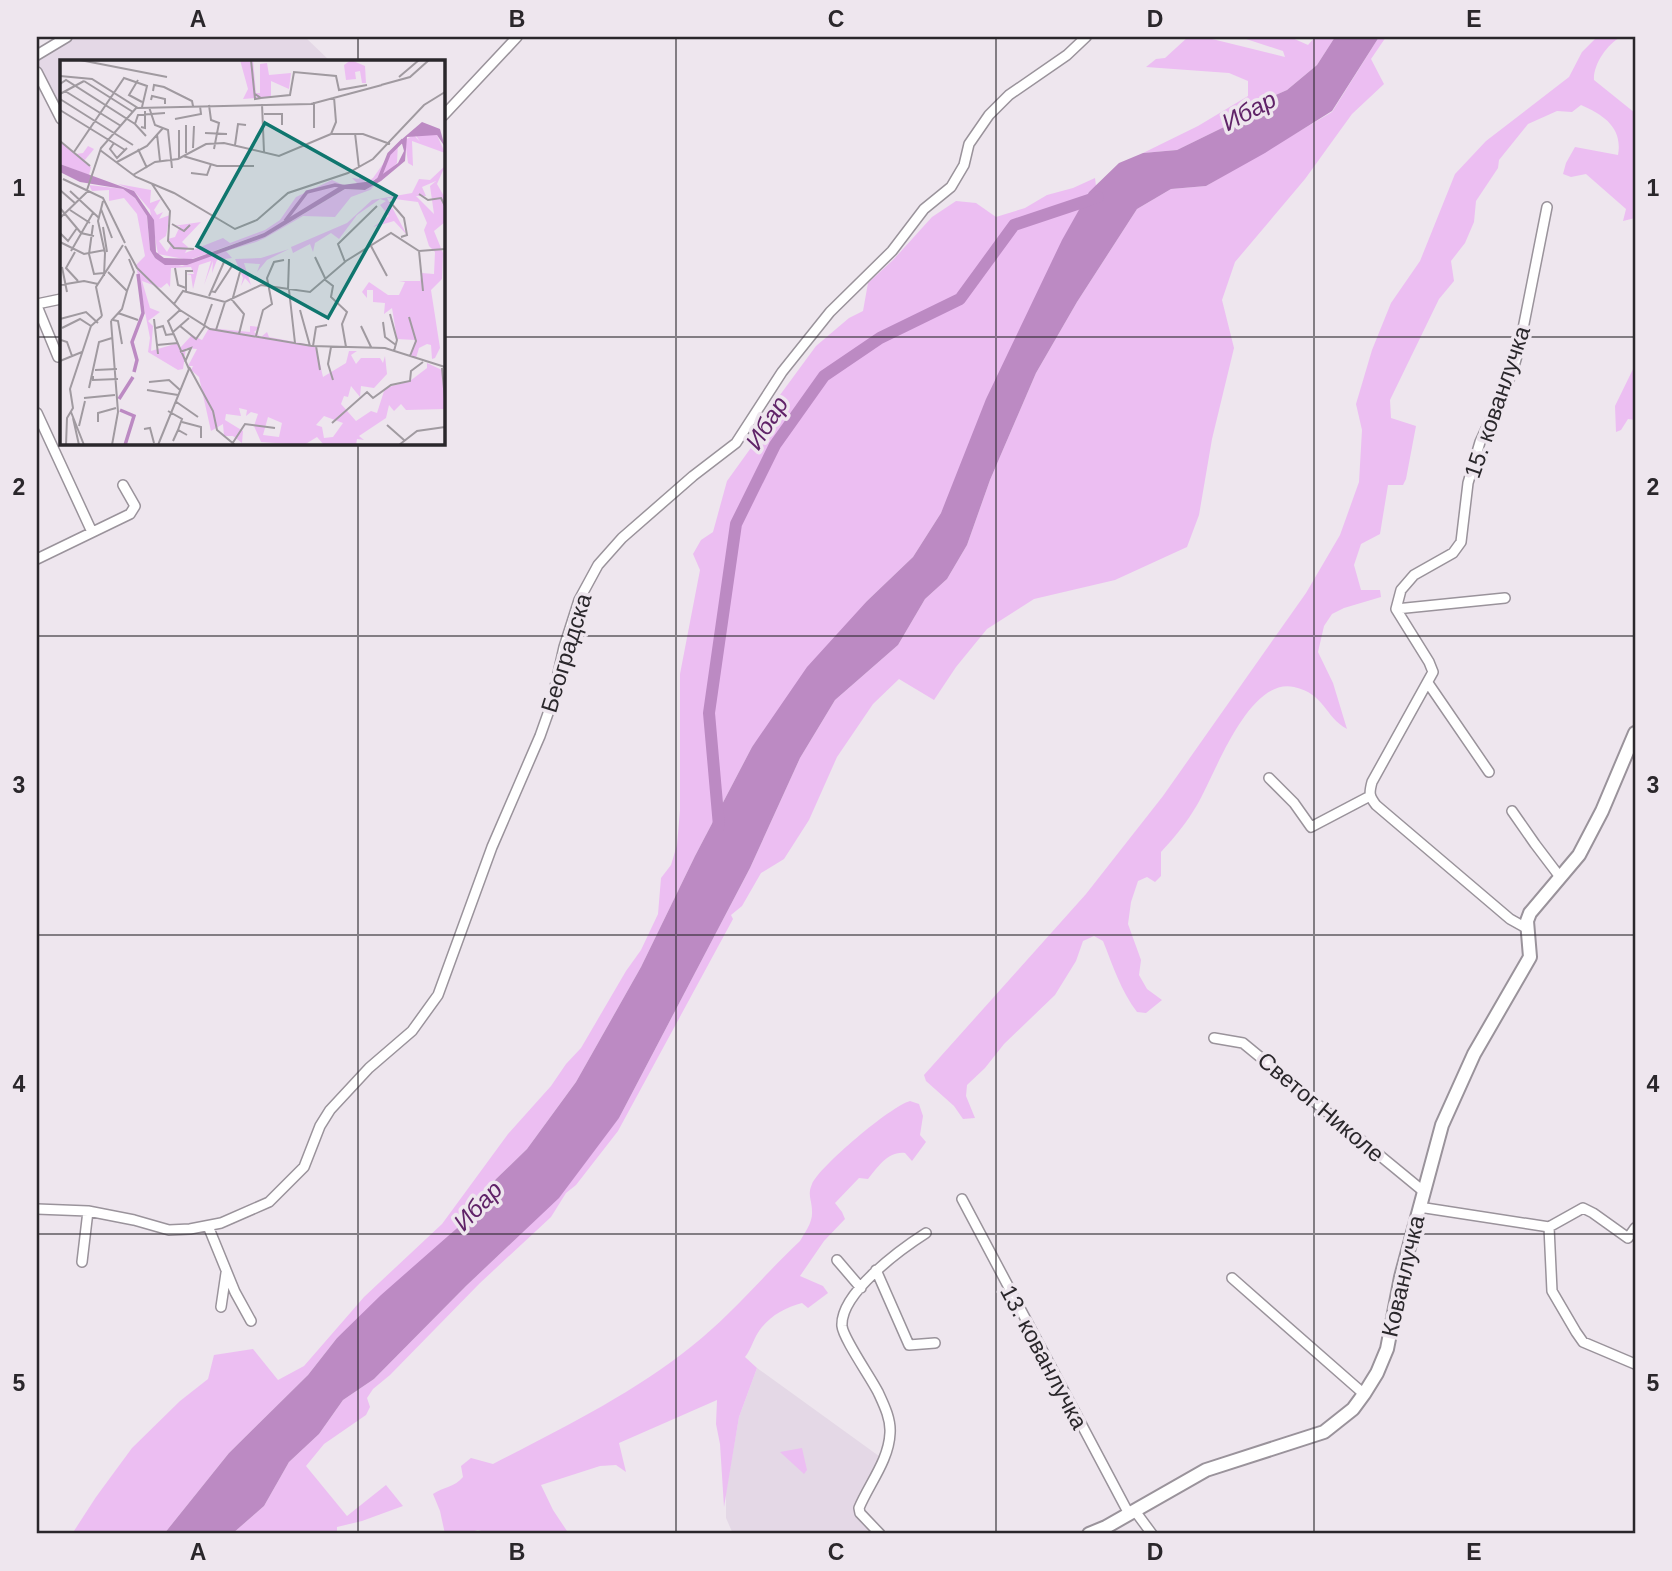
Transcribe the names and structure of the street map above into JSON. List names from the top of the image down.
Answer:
{
  "streets": {
    "street": [
      "15. кованлучка",
      "Београдска",
      "Светог Николе",
      "Кованлучка",
      "13. кованлучка"
    ]
  },
  "crossings": [
    ["Светог Николе", "Кованлучка"],
    ["Кованлучка", "13. кованлучка"]
  ],
  "water": ["Ибар"],
  "grid": {
    "columns": [
      "A",
      "B",
      "C",
      "D",
      "E"
    ],
    "rows": [
      "1",
      "2",
      "3",
      "4",
      "5"
    ]
  }
}
